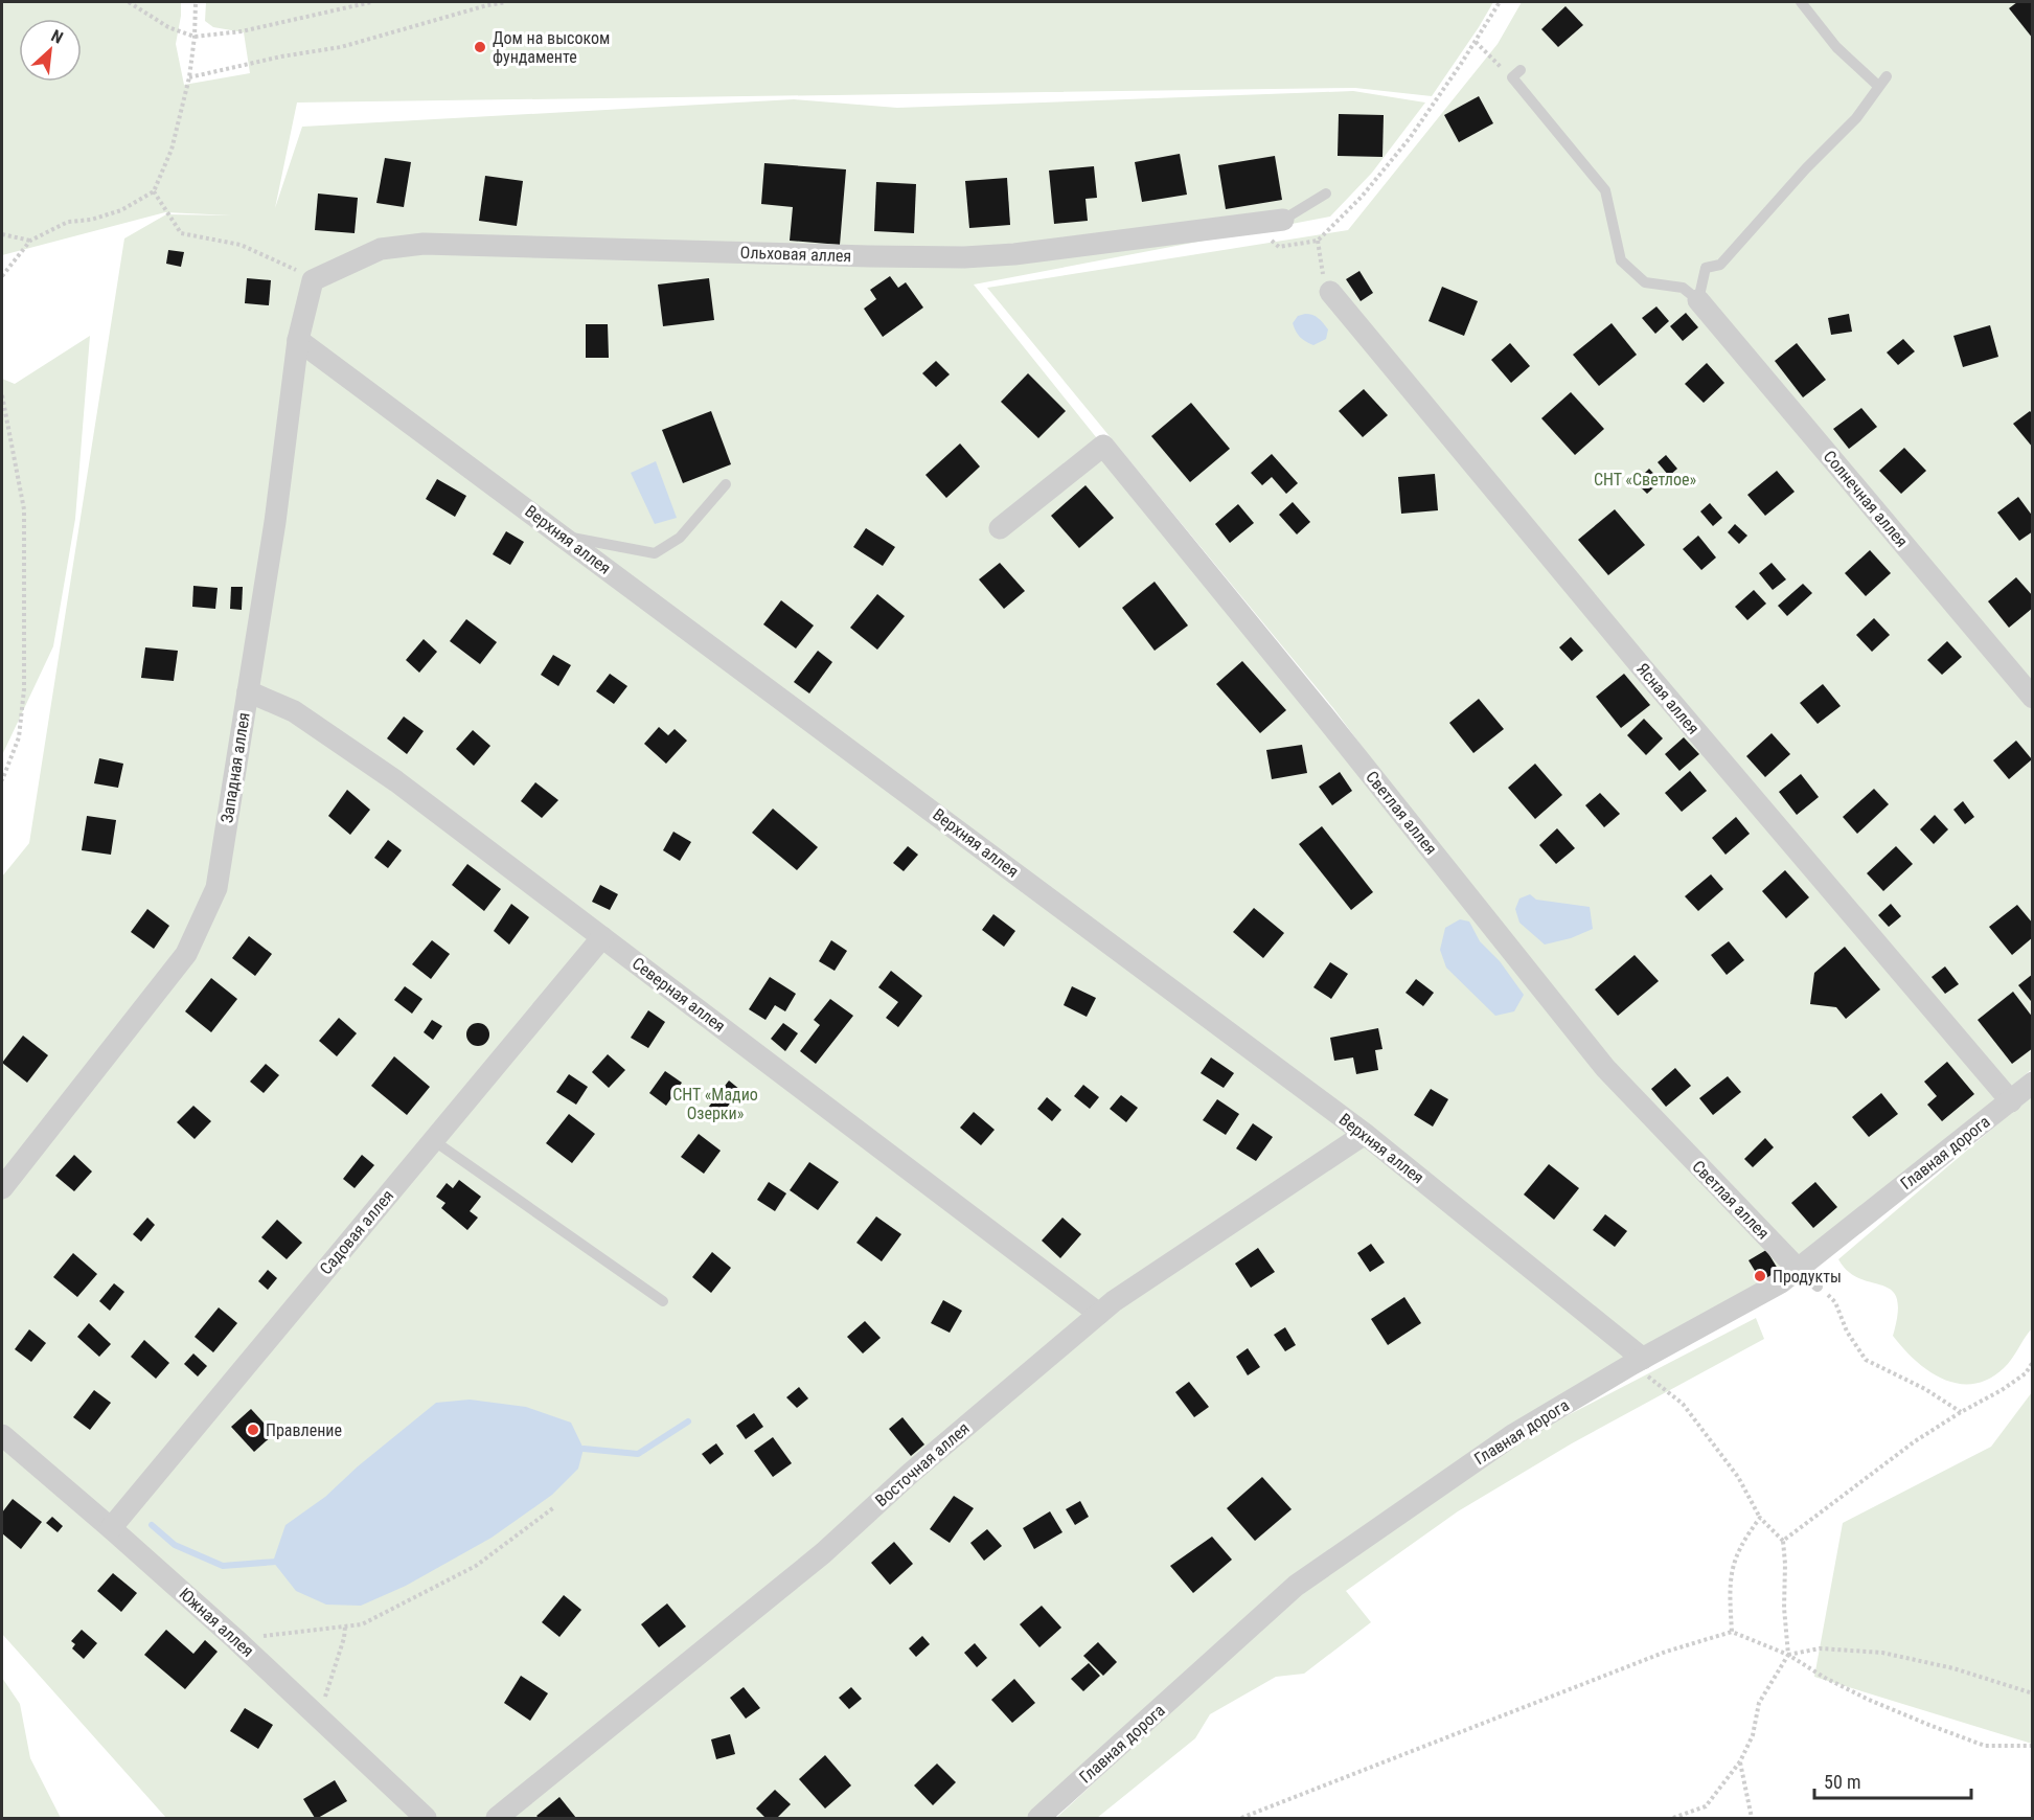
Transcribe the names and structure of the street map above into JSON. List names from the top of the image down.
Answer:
{
  "streets": {
    "street": [
      "Ольховая аллея",
      "Солнечная аллея",
      "Верхняя аллея",
      "Ясная аллея",
      "Западная аллея",
      "Светлая аллея",
      "Северная аллея",
      "Главная дорога",
      "Садовая аллея",
      "Восточная аллея",
      "Южная аллея"
    ]
  },
  "crossings": [
    ["Ольховая аллея", "Западная аллея"],
    ["Верхняя аллея", "Западная аллея"],
    ["Верхняя аллея", "Главная дорога"],
    ["Верхняя аллея", "Восточная аллея"],
    ["Ясная аллея", "Главная дорога"],
    ["Западная аллея", "Северная аллея"],
    ["Светлая аллея", "Главная дорога"],
    ["Северная аллея", "Садовая аллея"],
    ["Северная аллея", "Восточная аллея"],
    ["Садовая аллея", "Южная аллея"]
  ],
  "parks": ["СНТ «Светлое»", "СНТ «Мадио Озерки»"],
  "places": ["Дом на высоком фундаменте", "Продукты", "Правление"],
  "scale_bar": "50 m",
  "north": "top right"
}
